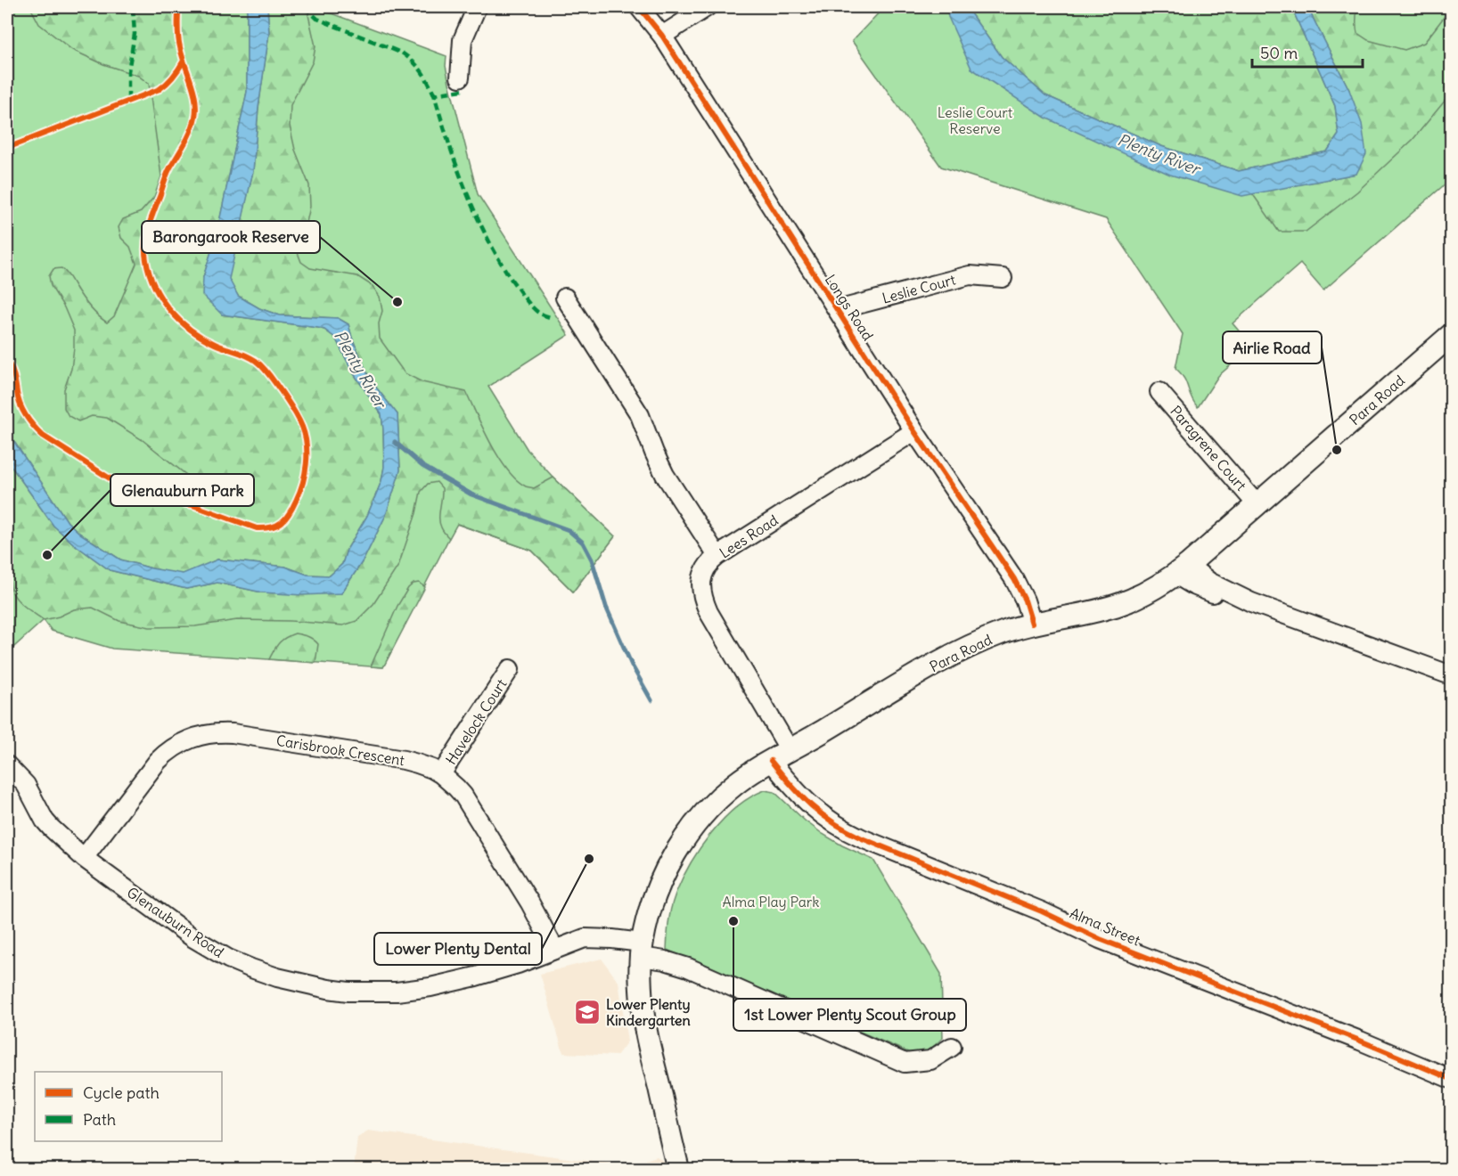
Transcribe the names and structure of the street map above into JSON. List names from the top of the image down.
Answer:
{
  "streets": {
    "main road": ["Para Road"],
    "street": [
      "Leslie Court",
      "Longs Road",
      "Paragrene Court",
      "Lees Road",
      "Havelock Court",
      "Carisbrook Crescent",
      "Glenauburn Road",
      "Alma Street"
    ]
  },
  "crossings": [
    ["Leslie Court", "Longs Road"],
    ["Longs Road", "Para Road"],
    ["Longs Road", "Lees Road"],
    ["Para Road", "Paragrene Court"],
    ["Para Road", "Lees Road"],
    ["Para Road", "Glenauburn Road"],
    ["Para Road", "Alma Street"],
    ["Lees Road", "Alma Street"],
    ["Havelock Court", "Carisbrook Crescent"],
    ["Carisbrook Crescent", "Glenauburn Road"]
  ],
  "water": ["Plenty River"],
  "parks": ["Leslie Court Reserve", "Alma Play Park"],
  "places": {
    "other": [
      "Barongarook Reserve",
      "Airlie Road",
      "Glenauburn Park",
      "Lower Plenty Dental",
      "1st Lower Plenty Scout Group"
    ],
    "school or university": ["Lower Plenty Kindergarten"]
  },
  "legend": ["Cycle path", "Path"],
  "scale_bar": "50 m"
}
